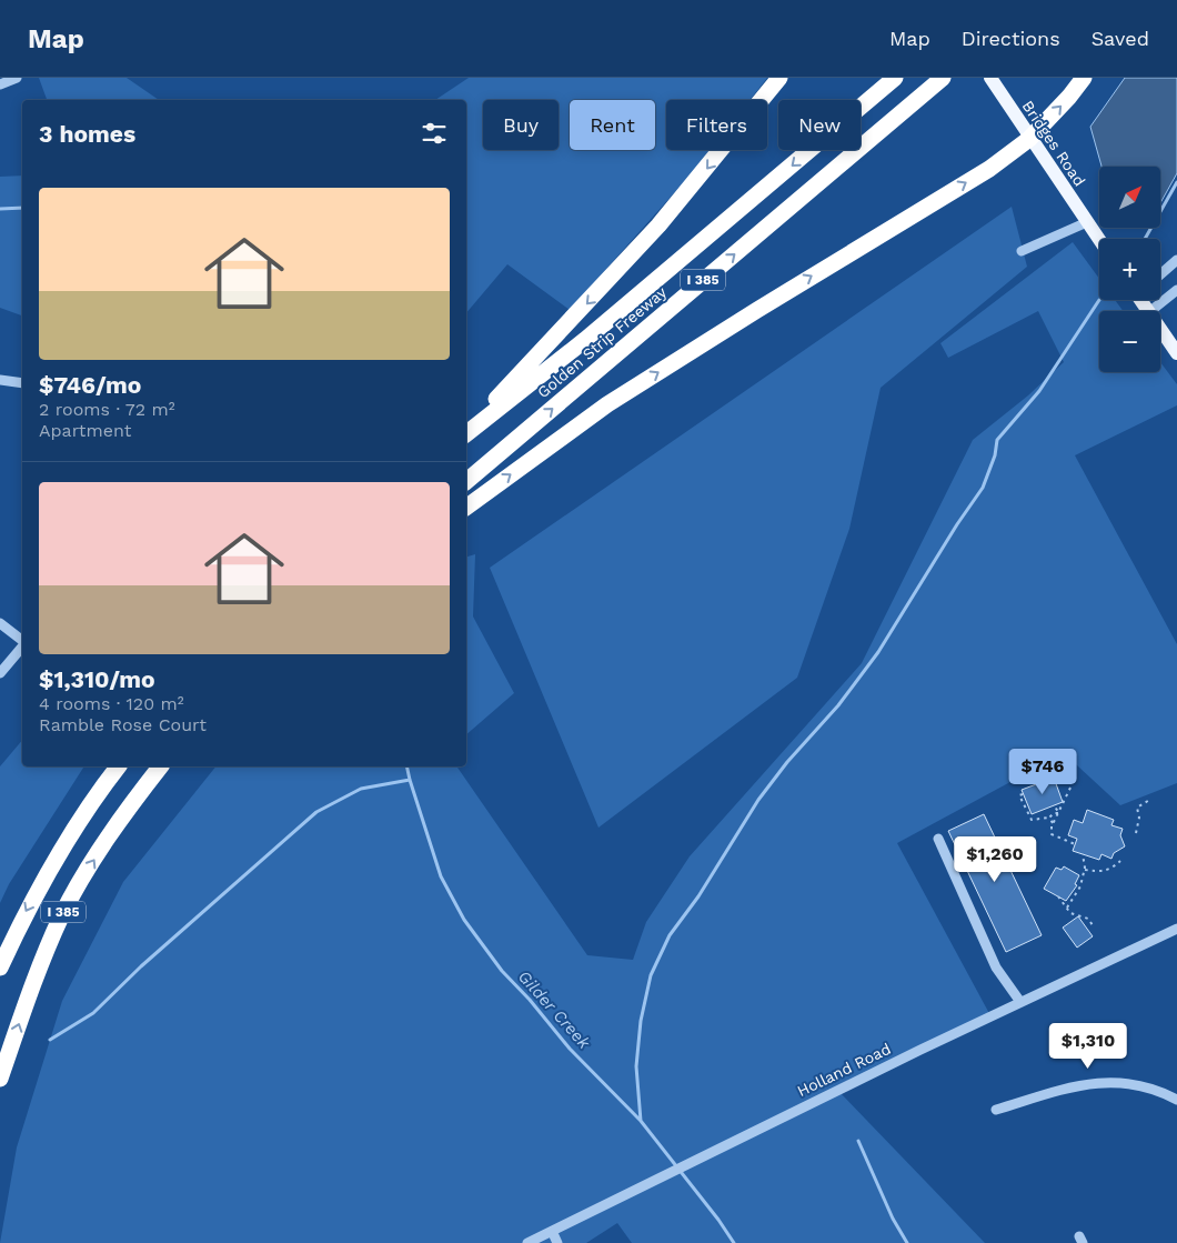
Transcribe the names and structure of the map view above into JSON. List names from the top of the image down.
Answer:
{
  "streets": {
    "highway": ["I 385", "Golden Strip Freeway"],
    "main road": ["Bridges Road"],
    "street": ["Holland Road"]
  },
  "water": ["Gilder Creek"],
  "north": "top right",
  "page": {
    "header": "Map",
    "nav": ["Map", "Directions", "Saved"],
    "chip": [
      "Buy",
      "Rent",
      "Filters",
      "New"
    ],
    "heading": "3 homes",
    "map_buttons": ["+", "−"],
    "list": [
      {
        "name": "$746/mo",
        "note": "2 rooms · 72 m² · Apartment"
      },
      {
        "name": "$1,310/mo",
        "note": "4 rooms · 120 m² · Ramble Rose Court"
      }
    ],
    "price": ["$746", "$1,260", "$1,310"]
  }
}
